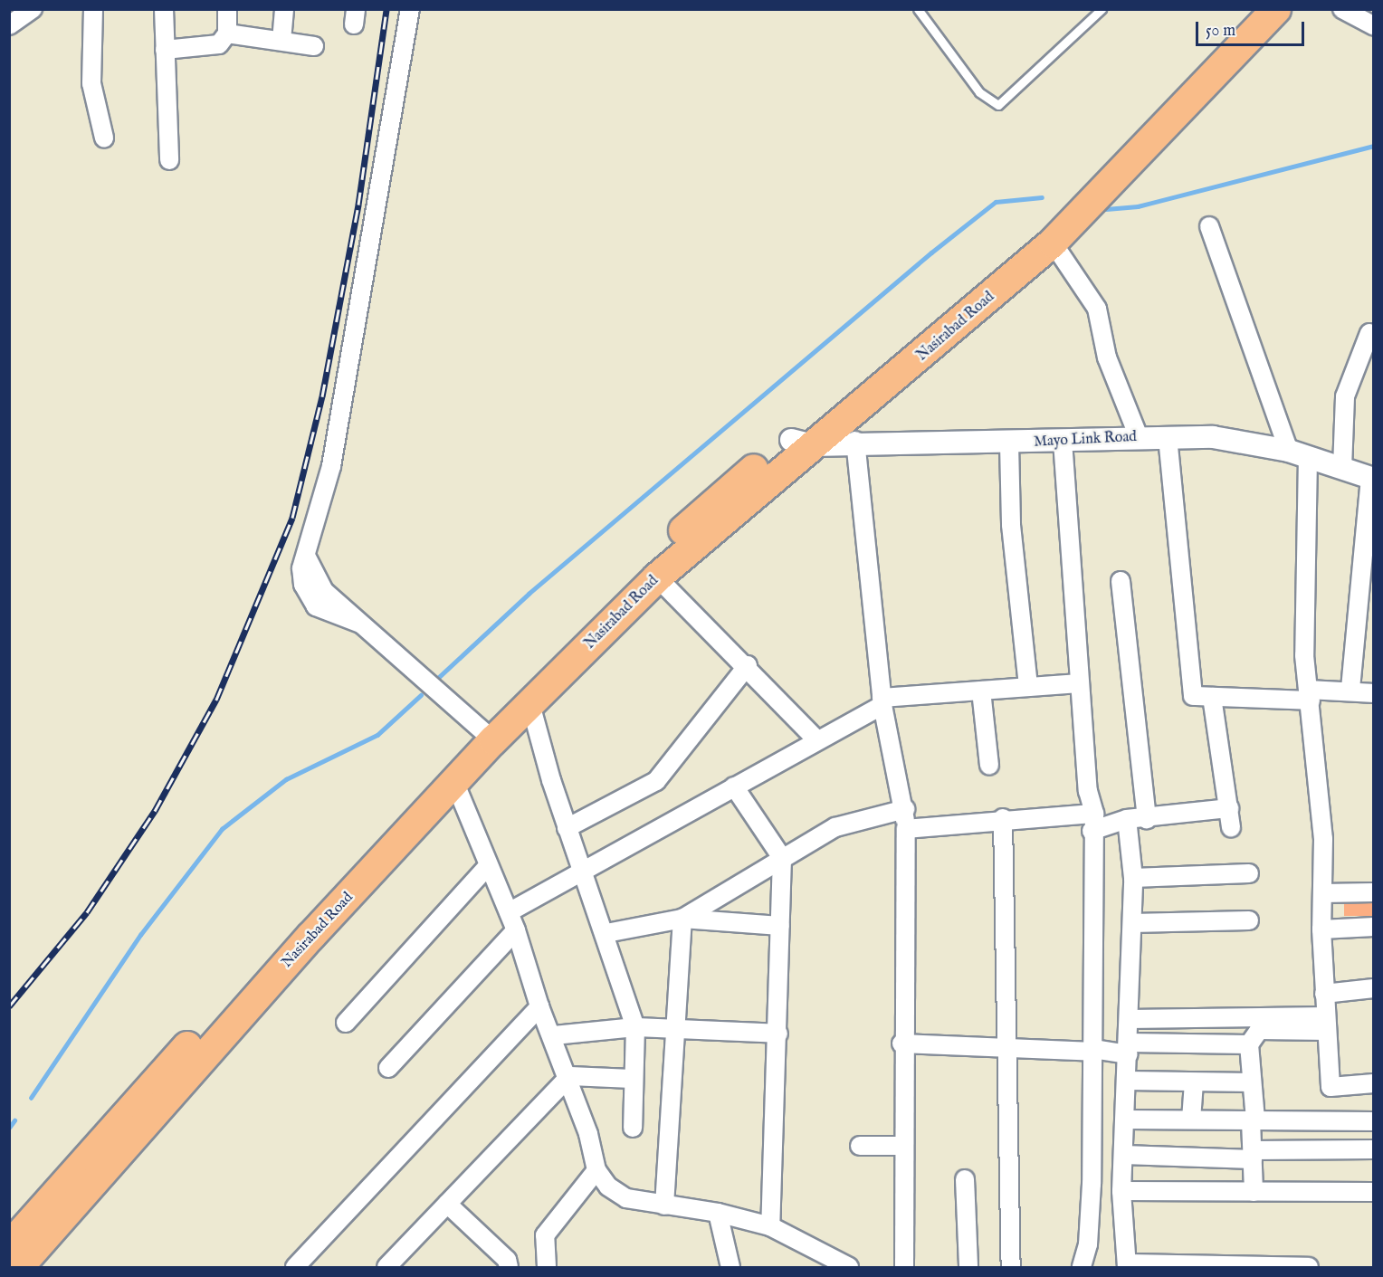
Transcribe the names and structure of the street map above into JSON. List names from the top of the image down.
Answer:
{
  "streets": {
    "highway": ["Nasirabad Road"],
    "street": ["Mayo Link Road"]
  },
  "crossings": [
    ["Nasirabad Road", "Mayo Link Road"]
  ],
  "scale_bar": "50 m"
}
